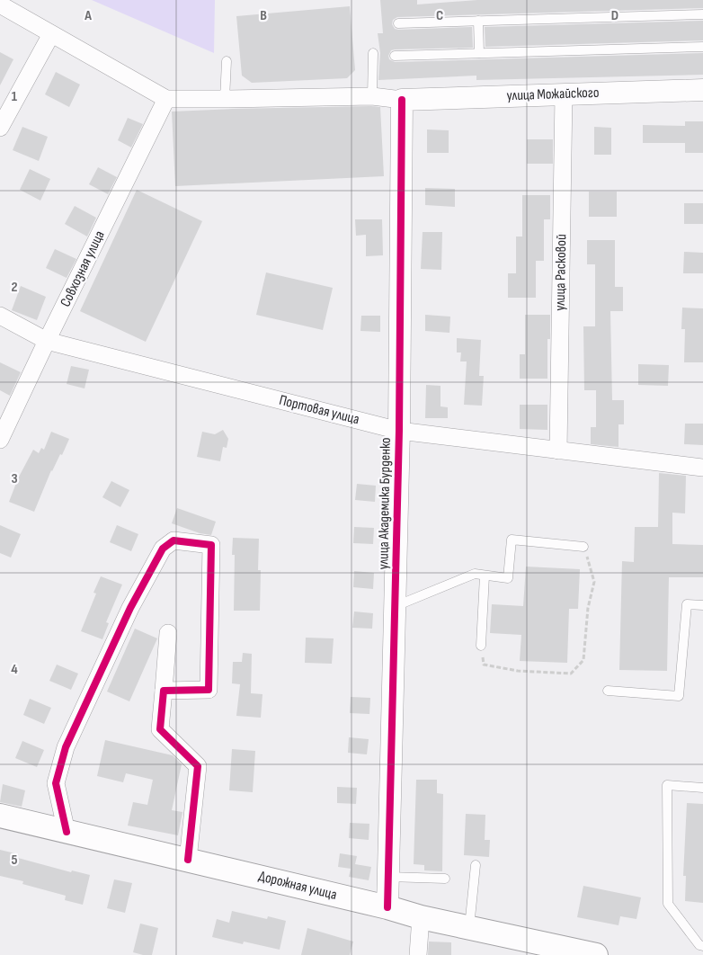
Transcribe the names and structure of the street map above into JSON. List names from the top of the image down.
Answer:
{
  "streets": {
    "main road": ["Дорожная улица"],
    "street": [
      "улица Можайского",
      "Совхозная улица",
      "улица Расковой",
      "Портовая улица",
      "улица Академика Бурденко"
    ]
  },
  "crossings": [
    ["улица Можайского", "улица Расковой"],
    ["улица Можайского", "улица Академика Бурденко"],
    ["Совхозная улица", "Портовая улица"],
    ["улица Расковой", "Портовая улица"],
    ["Портовая улица", "улица Академика Бурденко"],
    ["улица Академика Бурденко", "Дорожная улица"]
  ],
  "grid": {
    "columns": [
      "A",
      "B",
      "C",
      "D"
    ],
    "rows": [
      "1",
      "2",
      "3",
      "4",
      "5"
    ]
  }
}
